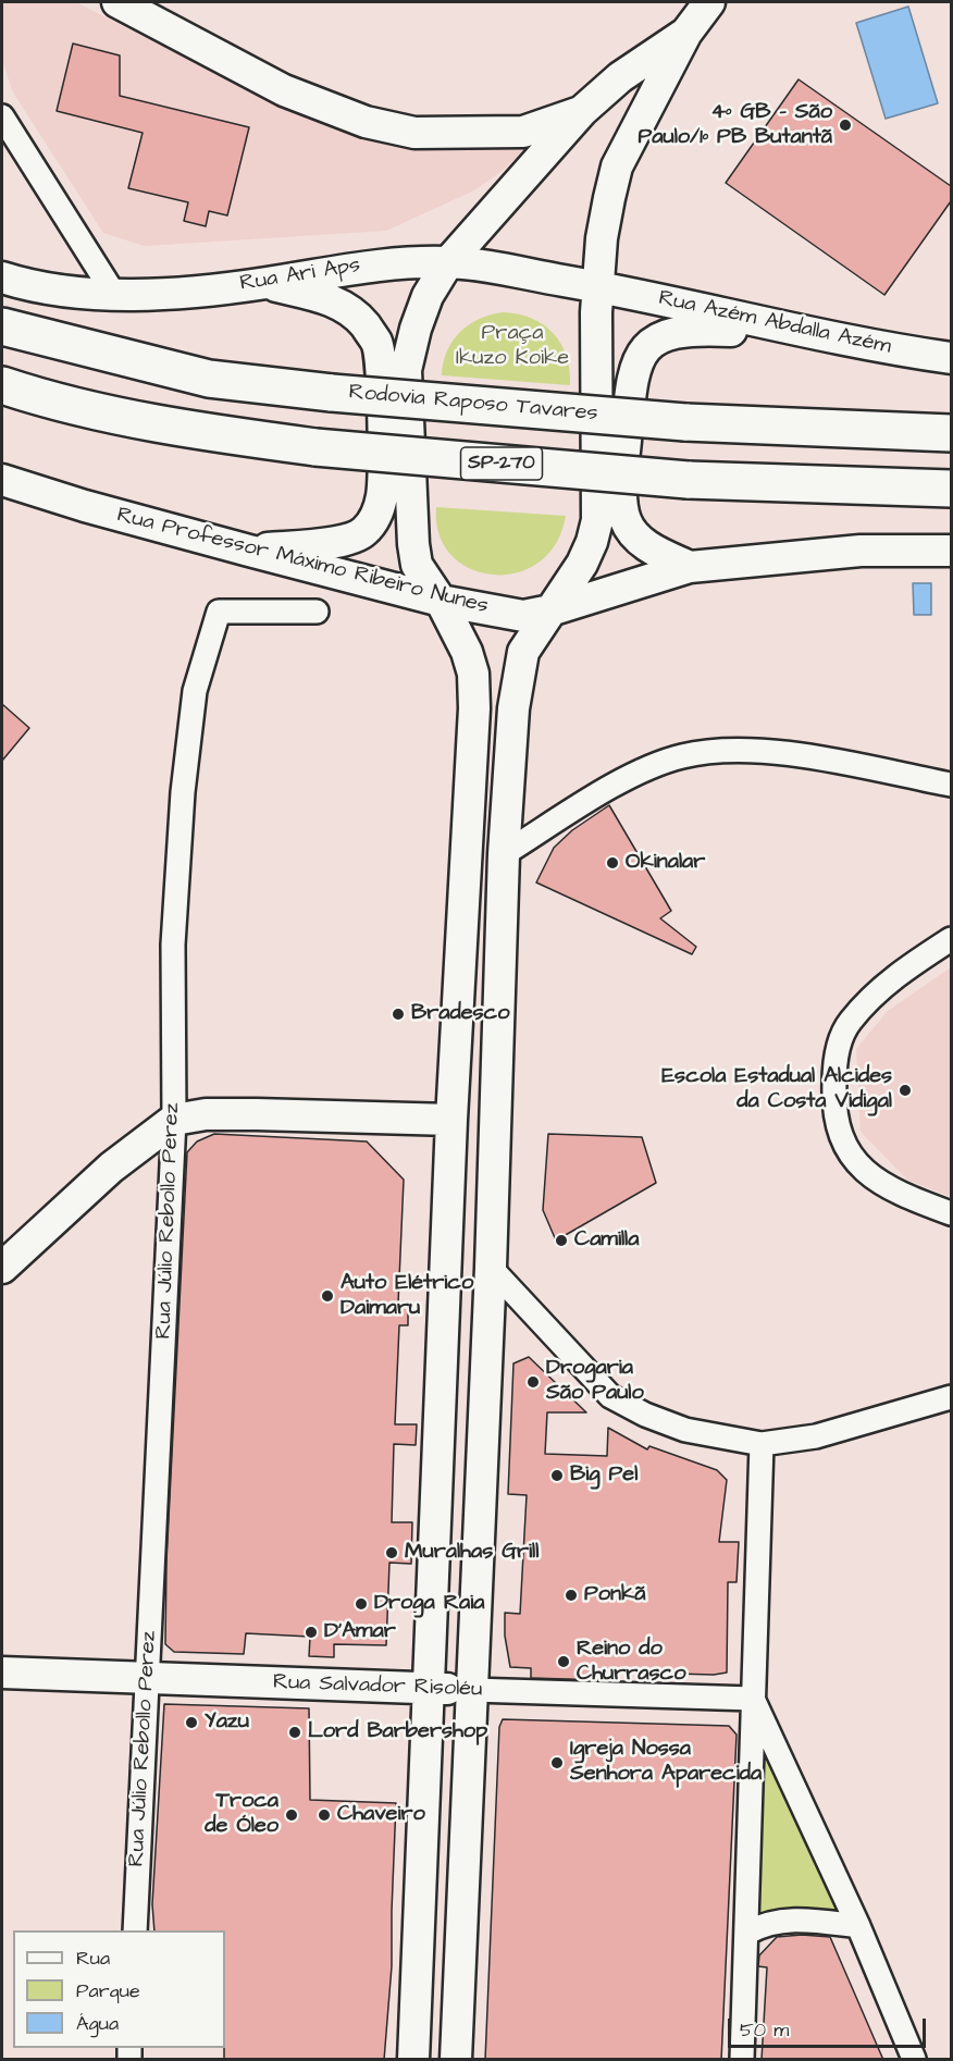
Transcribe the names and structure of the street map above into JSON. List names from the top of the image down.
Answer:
{
  "streets": {
    "highway": ["Rodovia Raposo Tavares", "SP-270"],
    "main road": [
      "Rua Ari Aps",
      "Rua Azém Abdalla Azém",
      "Rua Professor Máximo Ribeiro Nunes",
      "Rua Salvador Risoléu"
    ],
    "street": ["Rua Júlio Rebollo Perez"]
  },
  "crossings": [
    ["Rua Ari Aps", "Rua Azém Abdalla Azém"],
    ["Rua Júlio Rebollo Perez", "Rua Salvador Risoléu"]
  ],
  "parks": ["Praça Ikuzo Koike"],
  "places": [
    "4º GB - São Paulo/1º PB Butantã",
    "Okinalar",
    "Bradesco",
    "Escola Estadual Alcides da Costa Vidigal",
    "Camilla",
    "Auto Elétrico Daimaru",
    "Drogaria São Paulo",
    "Big Pel",
    "Muralhas Grill",
    "Ponkã",
    "Droga Raia",
    "D'Amar",
    "Reino do Churrasco",
    "Yazu",
    "Lord Barbershop",
    "Igreja Nossa Senhora Aparecida",
    "Troca de Óleo",
    "Chaveiro"
  ],
  "legend": ["Rua", "Parque", "Água"],
  "scale_bar": "50 m"
}
